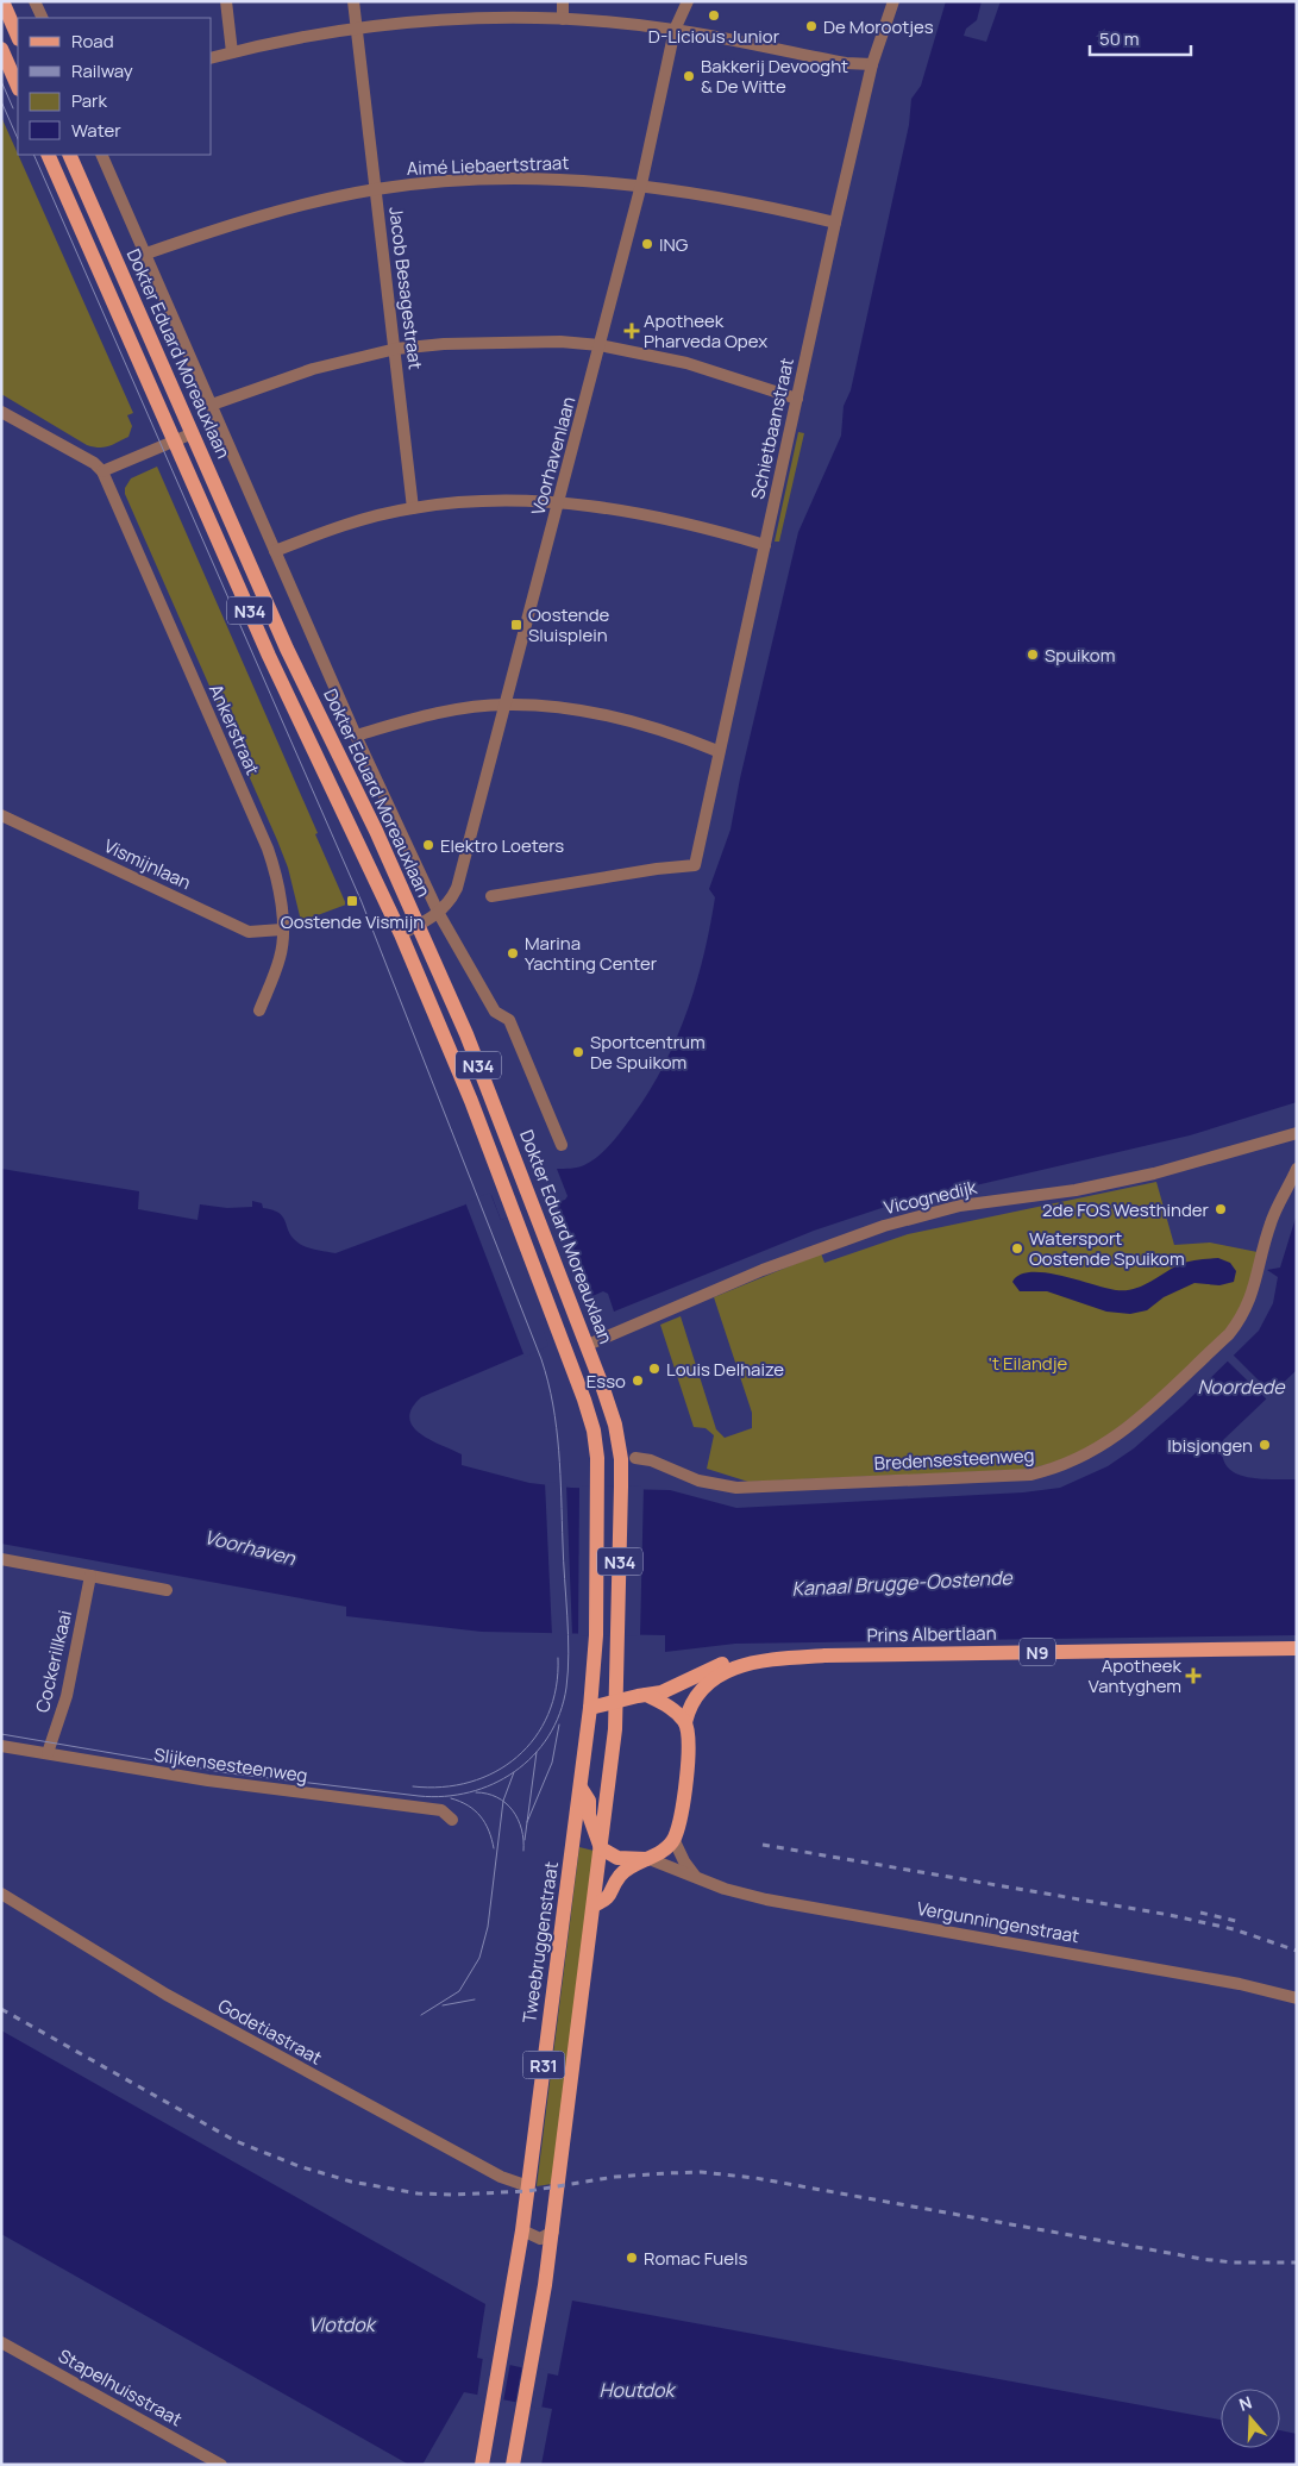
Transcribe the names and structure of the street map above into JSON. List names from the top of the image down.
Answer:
{
  "streets": {
    "main road": [
      "Dokter Eduard Moreauxlaan",
      "N34",
      "Prins Albertlaan",
      "N9",
      "Tweebruggenstraat",
      "R31"
    ],
    "street": [
      "Aimé Liebaertstraat",
      "Jacob Besagestraat",
      "Schietbaanstraat",
      "Voorhavenlaan",
      "Ankerstraat",
      "Vismijnlaan",
      "Vicognedijk",
      "Bredensesteenweg",
      "Cockerillkaai",
      "Slijkensesteenweg",
      "Vergunningenstraat",
      "Godetiastraat",
      "Stapelhuisstraat"
    ]
  },
  "crossings": [
    ["Aimé Liebaertstraat", "Jacob Besagestraat"],
    ["Aimé Liebaertstraat", "Dokter Eduard Moreauxlaan"],
    ["Aimé Liebaertstraat", "Schietbaanstraat"],
    ["Aimé Liebaertstraat", "Voorhavenlaan"],
    ["Dokter Eduard Moreauxlaan", "Voorhavenlaan"],
    ["Dokter Eduard Moreauxlaan", "N34"],
    ["Dokter Eduard Moreauxlaan", "Vicognedijk"],
    ["Dokter Eduard Moreauxlaan", "Bredensesteenweg"],
    ["Dokter Eduard Moreauxlaan", "Tweebruggenstraat"],
    ["N34", "Bredensesteenweg"],
    ["N34", "Prins Albertlaan"],
    ["N34", "R31"],
    ["Ankerstraat", "Vismijnlaan"],
    ["Prins Albertlaan", "N9"],
    ["Prins Albertlaan", "Tweebruggenstraat"],
    ["Prins Albertlaan", "R31"],
    ["Cockerillkaai", "Slijkensesteenweg"],
    ["Tweebruggenstraat", "Godetiastraat"]
  ],
  "water": [
    "Noordede",
    "Voorhaven",
    "Kanaal Brugge-Oostende",
    "Vlotdok",
    "Houtdok"
  ],
  "parks": ["'t Eilandje"],
  "places": {
    "other": [
      "D-Licious Junior",
      "De Morootjes",
      "Bakkerij Devooght & De Witte",
      "ING",
      "Spuikom",
      "Elektro Loeters",
      "Marina Yachting Center",
      "Sportcentrum De Spuikom",
      "2de FOS Westhinder",
      "Watersport Oostende Spuikom",
      "Louis Delhaize",
      "Esso",
      "Ibisjongen",
      "Romac Fuels"
    ],
    "health": ["Apotheek Pharveda Opex", "Apotheek Vantyghem"],
    "transit": ["Oostende Sluisplein", "Oostende Vismijn"]
  },
  "legend": [
    "Road",
    "Railway",
    "Park",
    "Water"
  ],
  "scale_bar": "50 m",
  "north": "top"
}
